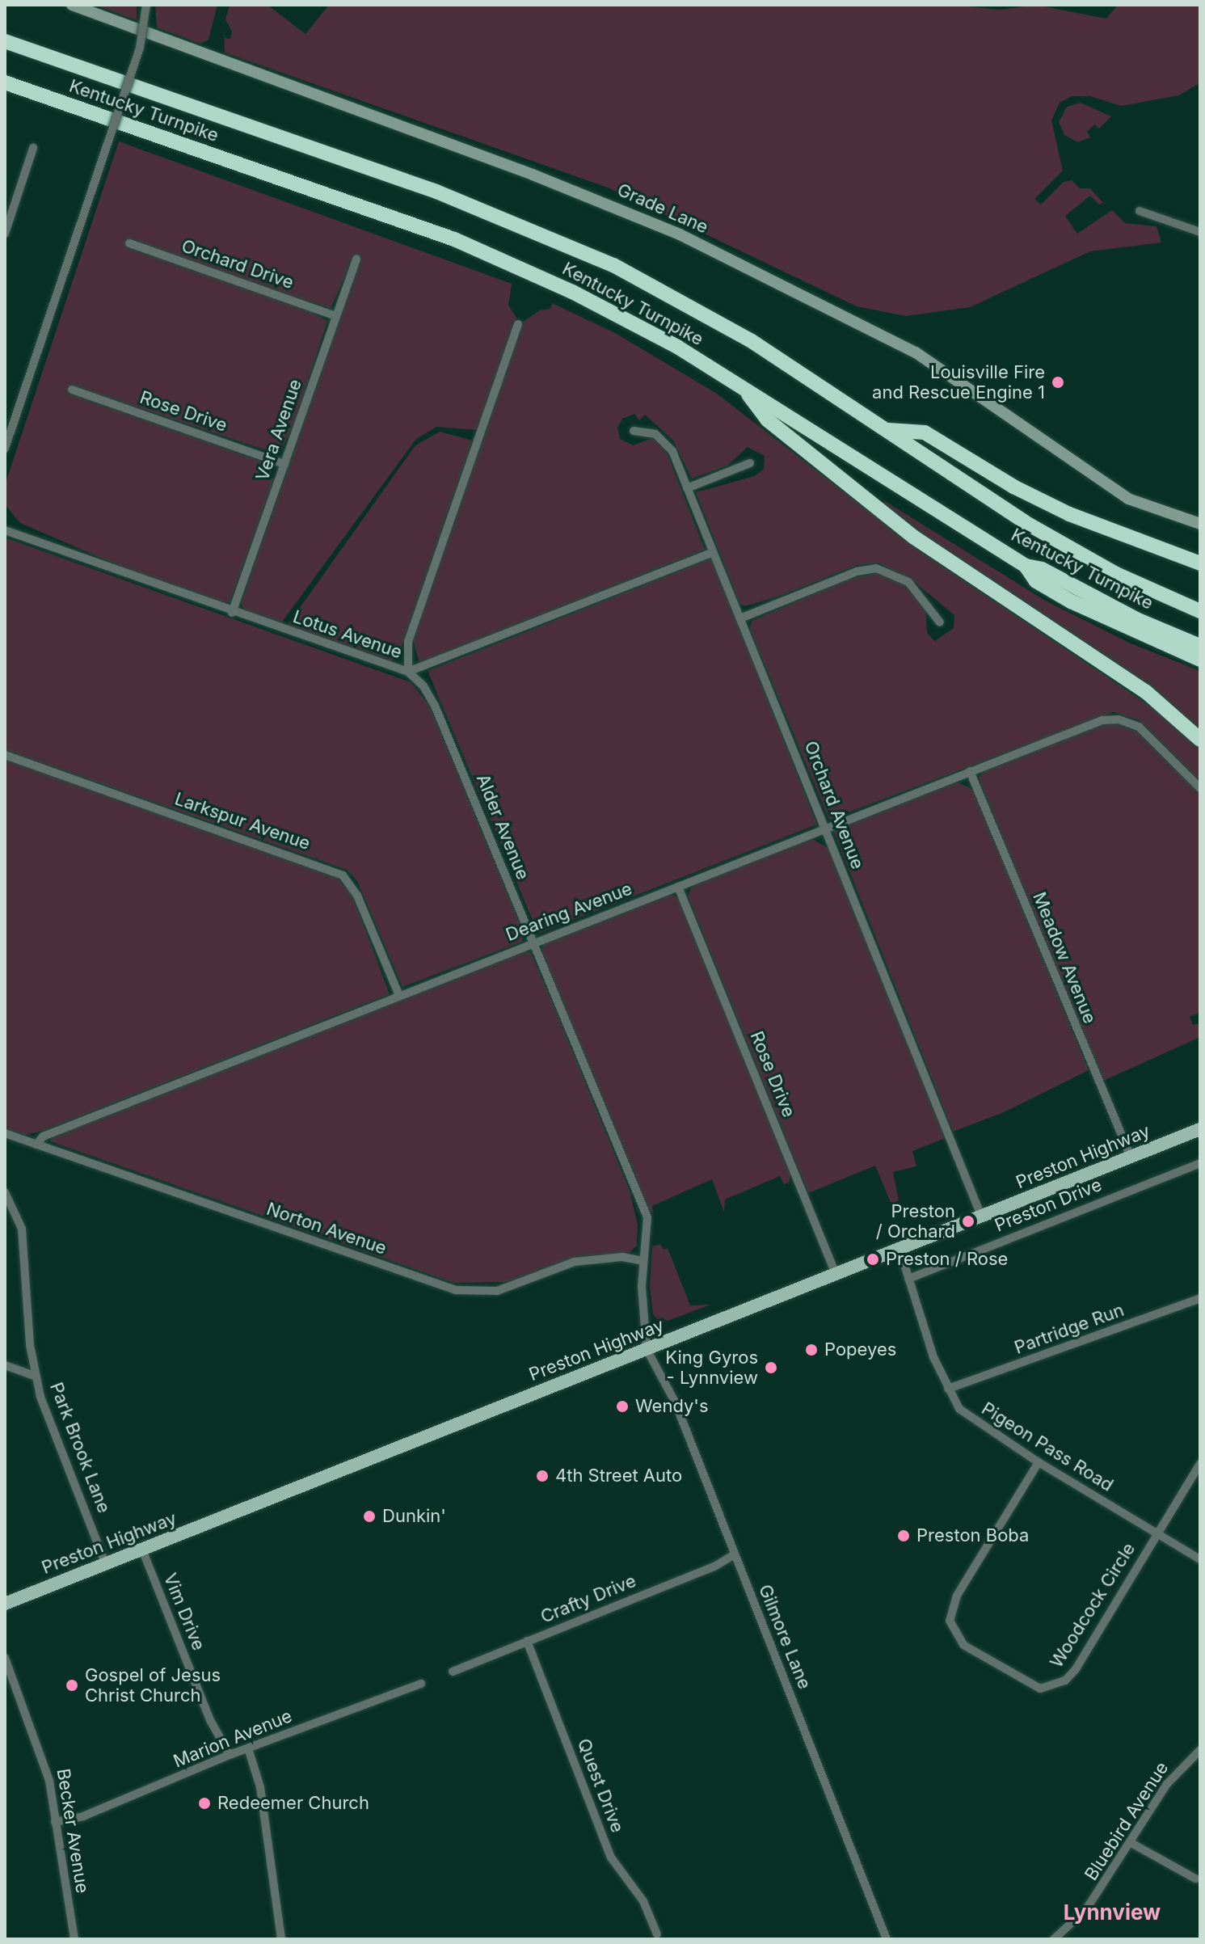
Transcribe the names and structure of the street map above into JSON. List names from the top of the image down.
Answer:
{
  "streets": {
    "highway": ["Kentucky Turnpike"],
    "main road": ["Grade Lane", "Preston Highway"],
    "street": [
      "Orchard Drive",
      "Rose Drive",
      "Vera Avenue",
      "Lotus Avenue",
      "Orchard Avenue",
      "Larkspur Avenue",
      "Alder Avenue",
      "Dearing Avenue",
      "Meadow Avenue",
      "Preston Drive",
      "Norton Avenue",
      "Partridge Run",
      "Pigeon Pass Road",
      "Park Brook Lane",
      "Crafty Drive",
      "Woodcock Circle",
      "Vim Drive",
      "Gilmore Lane",
      "Marion Avenue",
      "Quest Drive",
      "Bluebird Avenue",
      "Becker Avenue"
    ]
  },
  "crossings": [
    ["Orchard Drive", "Vera Avenue"],
    ["Rose Drive", "Vera Avenue"],
    ["Rose Drive", "Dearing Avenue"],
    ["Rose Drive", "Preston Highway"],
    ["Vera Avenue", "Lotus Avenue"],
    ["Lotus Avenue", "Orchard Avenue"],
    ["Lotus Avenue", "Alder Avenue"],
    ["Orchard Avenue", "Dearing Avenue"],
    ["Orchard Avenue", "Preston Highway"],
    ["Larkspur Avenue", "Dearing Avenue"],
    ["Alder Avenue", "Dearing Avenue"],
    ["Alder Avenue", "Preston Highway"],
    ["Alder Avenue", "Norton Avenue"],
    ["Alder Avenue", "Gilmore Lane"],
    ["Dearing Avenue", "Meadow Avenue"],
    ["Dearing Avenue", "Norton Avenue"],
    ["Meadow Avenue", "Preston Highway"],
    ["Preston Highway", "Pigeon Pass Road"],
    ["Preston Highway", "Park Brook Lane"],
    ["Preston Highway", "Vim Drive"],
    ["Preston Highway", "Gilmore Lane"],
    ["Preston Drive", "Pigeon Pass Road"],
    ["Partridge Run", "Pigeon Pass Road"],
    ["Pigeon Pass Road", "Woodcock Circle"],
    ["Crafty Drive", "Gilmore Lane"],
    ["Crafty Drive", "Quest Drive"],
    ["Vim Drive", "Marion Avenue"],
    ["Marion Avenue", "Becker Avenue"]
  ],
  "districts": ["Lynnview"],
  "places": [
    "Louisville Fire and Rescue Engine 1",
    "Preston / Orchard",
    "Preston / Rose",
    "Popeyes",
    "King Gyros - Lynnview",
    "Wendy's",
    "4th Street Auto",
    "Dunkin'",
    "Preston Boba",
    "Gospel of Jesus Christ Church",
    "Redeemer Church"
  ]
}
